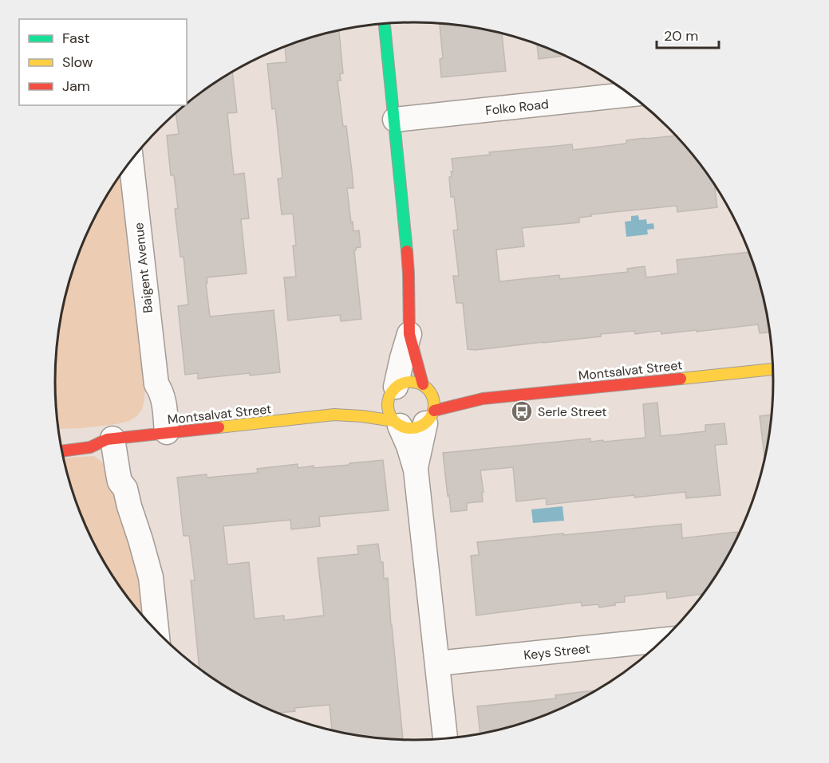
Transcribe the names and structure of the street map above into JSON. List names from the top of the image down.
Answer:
{
  "streets": {
    "street": [
      "Folko Road",
      "Baigent Avenue",
      "Montsalvat Street",
      "Keys Street"
    ]
  },
  "crossings": [
    ["Baigent Avenue", "Montsalvat Street"]
  ],
  "places": {
    "bus stop": ["Serle Street"]
  },
  "legend": ["Fast", "Slow", "Jam"],
  "scale_bar": "20 m"
}
